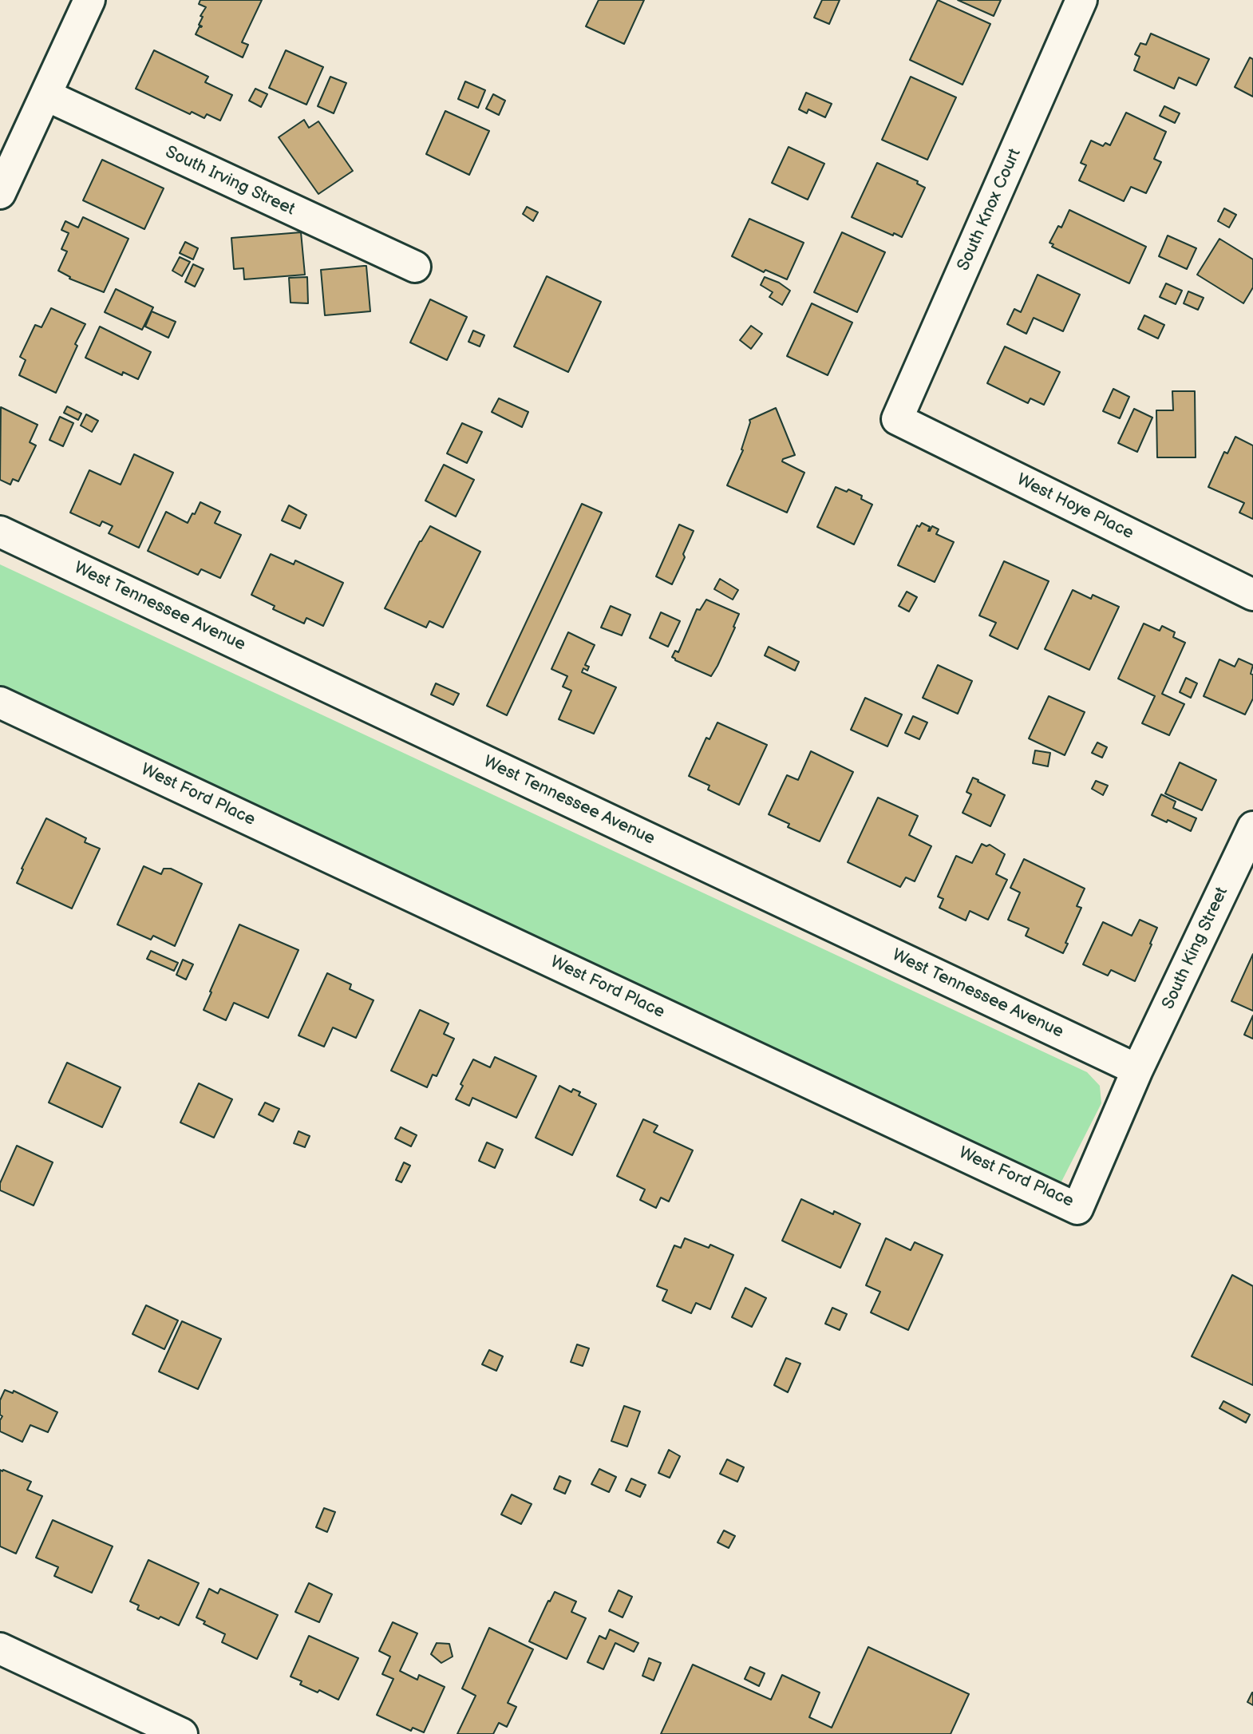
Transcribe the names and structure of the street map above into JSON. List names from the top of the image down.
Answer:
{
  "streets": {
    "street": [
      "South Irving Street",
      "South Knox Court",
      "West Hoye Place",
      "West Tennessee Avenue",
      "West Ford Place",
      "South King Street"
    ]
  },
  "crossings": [
    ["South Knox Court", "West Hoye Place"],
    ["West Tennessee Avenue", "West Ford Place"],
    ["West Tennessee Avenue", "South King Street"],
    ["West Ford Place", "South King Street"]
  ]
}
